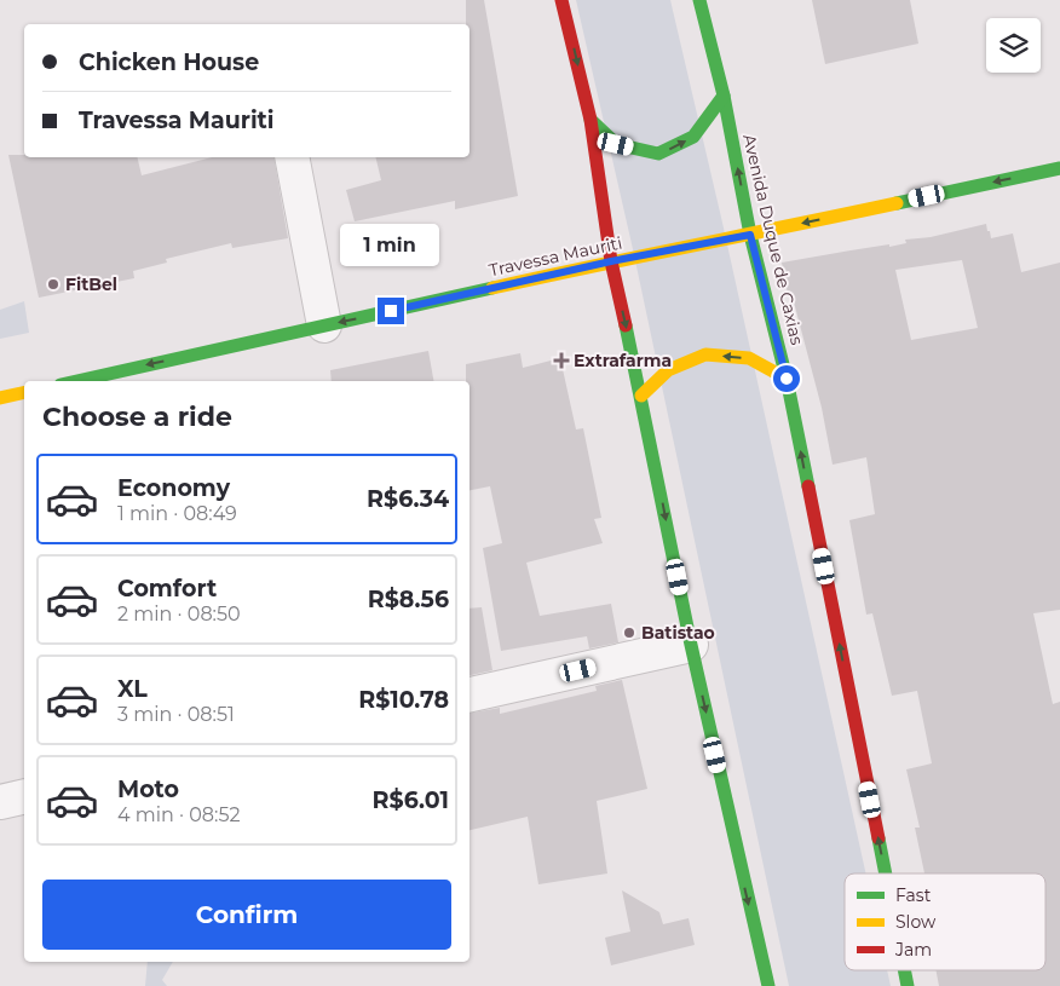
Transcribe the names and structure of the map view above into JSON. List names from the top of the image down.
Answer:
{
  "streets": {
    "main road": ["Avenida Duque de Caxias", "Travessa Mauriti"]
  },
  "crossings": [
    ["Avenida Duque de Caxias", "Travessa Mauriti"]
  ],
  "one_way": ["Avenida Duque de Caxias", "Travessa Mauriti"],
  "places": {
    "other": ["FitBel", "Batistao"],
    "health": ["Extrafarma"]
  },
  "legend": ["Fast", "Slow", "Jam"],
  "page": {
    "banner": ["Chicken House", "Travessa Mauriti"],
    "bubble": "1 min",
    "heading": "Choose a ride",
    "list": [
      {
        "name": "Economy",
        "note": "1 min · 08:49",
        "value": "R$6.34"
      },
      {
        "name": "Comfort",
        "note": "2 min · 08:50",
        "value": "R$8.56"
      },
      {
        "name": "XL",
        "note": "3 min · 08:51",
        "value": "R$10.78"
      },
      {
        "name": "Moto",
        "note": "4 min · 08:52",
        "value": "R$6.01"
      }
    ],
    "buttons": "Confirm"
  }
}
